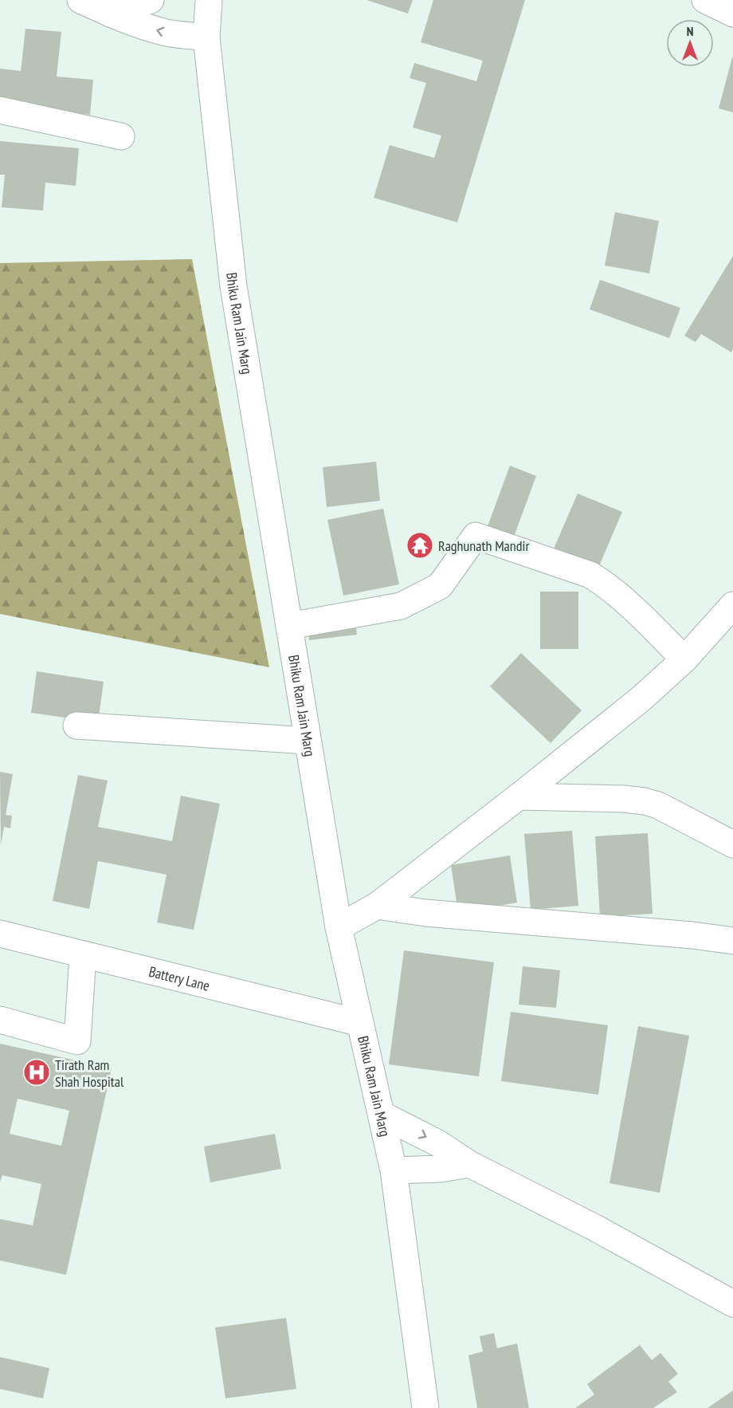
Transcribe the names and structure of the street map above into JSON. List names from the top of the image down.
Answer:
{
  "streets": {
    "street": ["Bhiku Ram Jain Marg", "Battery Lane"]
  },
  "crossings": [
    ["Bhiku Ram Jain Marg", "Battery Lane"]
  ],
  "places": {
    "temple": ["Raghunath Mandir"],
    "hospital": ["Tirath Ram Shah Hospital"]
  },
  "north": "top"
}
